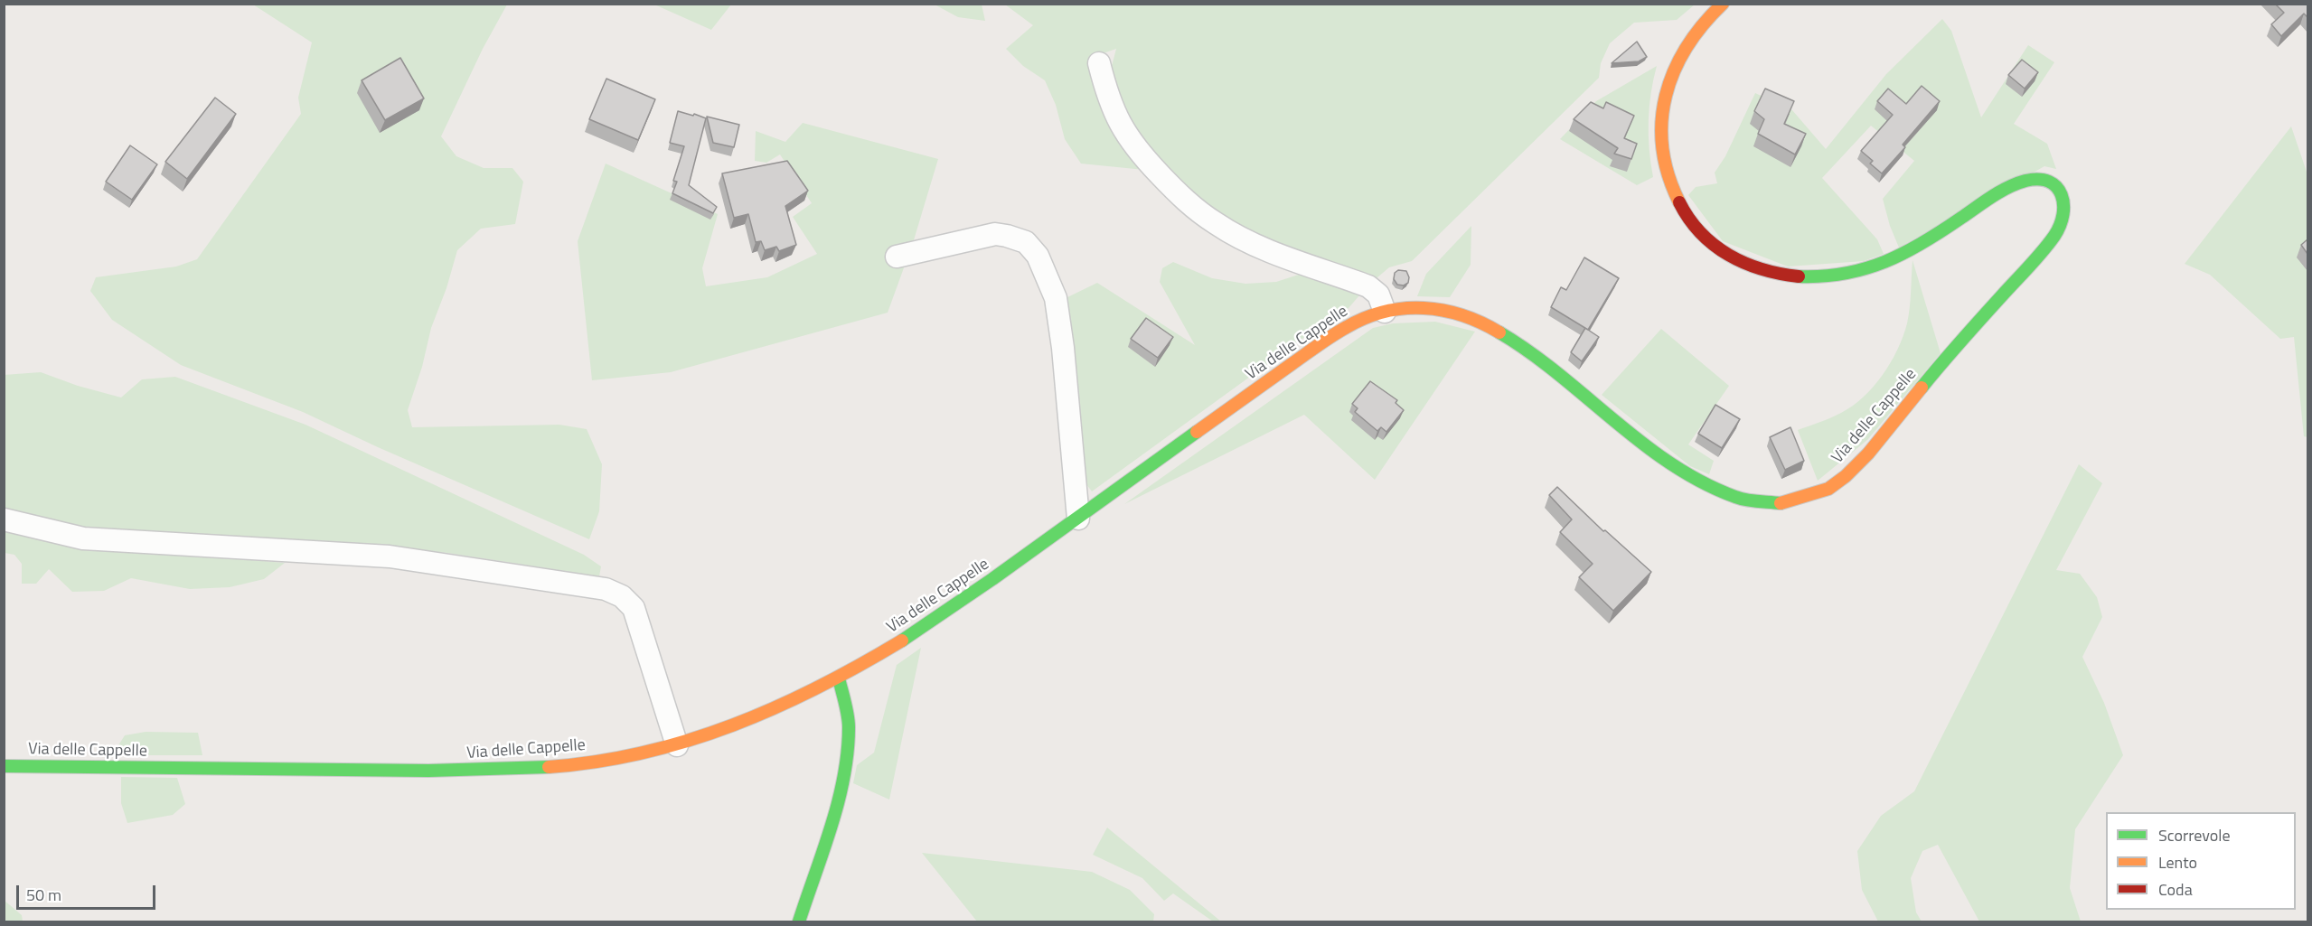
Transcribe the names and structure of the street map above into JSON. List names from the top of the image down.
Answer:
{
  "streets": {
    "main road": ["Via delle Cappelle"]
  },
  "legend": ["Scorrevole", "Lento", "Coda"],
  "scale_bar": "50 m"
}
